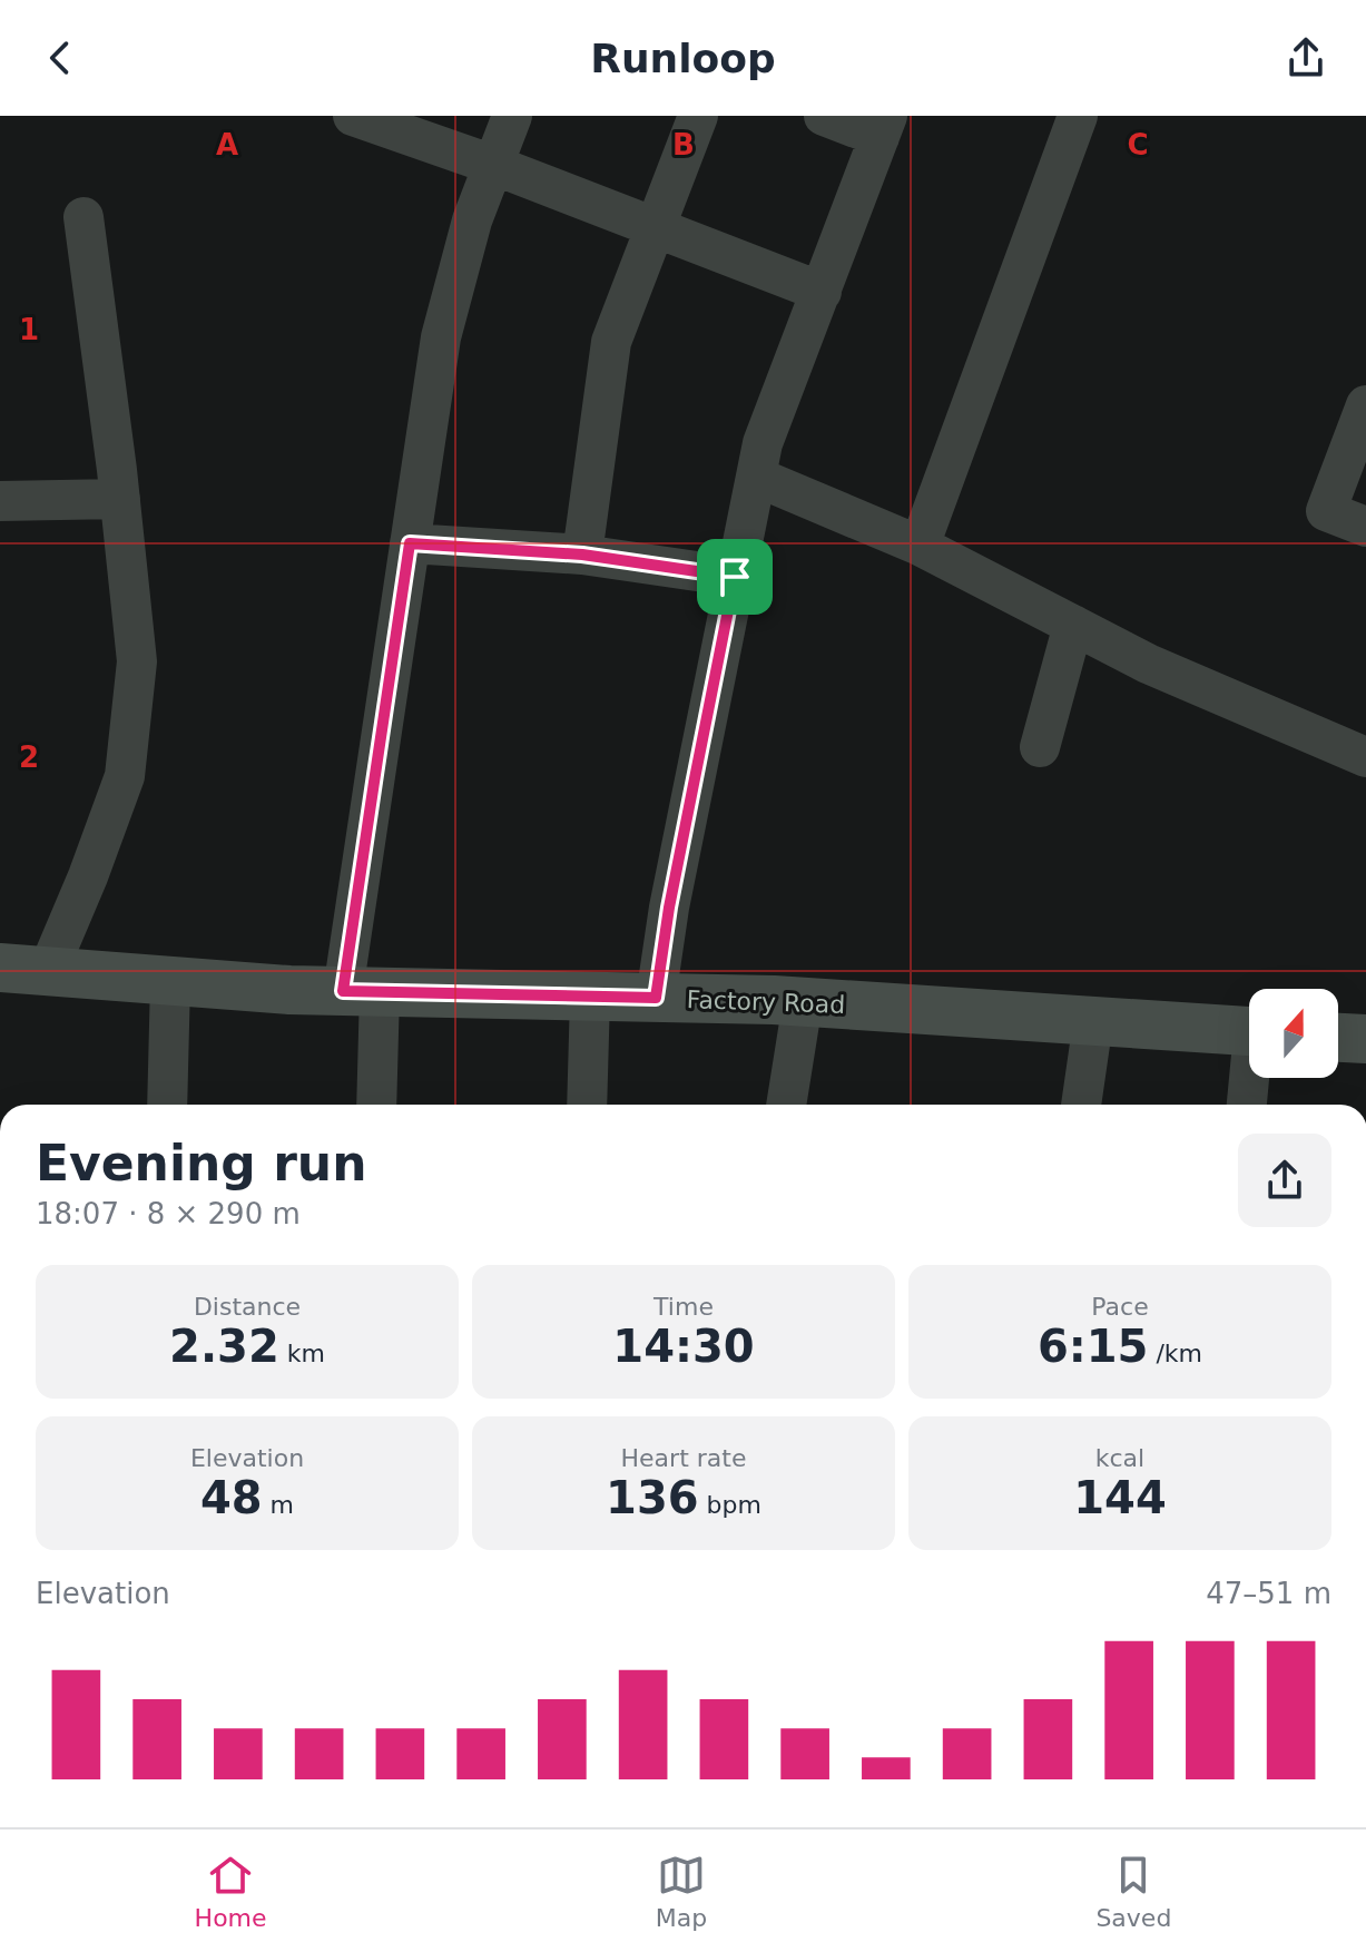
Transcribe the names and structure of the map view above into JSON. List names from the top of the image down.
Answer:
{
  "streets": {
    "main road": ["Factory Road"]
  },
  "north": "top",
  "page": {
    "header": "Runloop",
    "heading": ["Evening run", "18:07 · 8 × 290 m"],
    "stats": [
      ["Distance", "2.32 km"],
      ["Time", "14:30"],
      ["Pace", "6:15 /km"],
      ["Elevation", "48 m"],
      ["Heart rate", "136 bpm"],
      ["kcal", "144"]
    ],
    "chart": ["Elevation", "47–51 m"],
    "tabs": ["Home", "Map", "Saved"]
  },
  "grid": {
    "columns": ["A", "B", "C"],
    "rows": ["1", "2"]
  }
}
